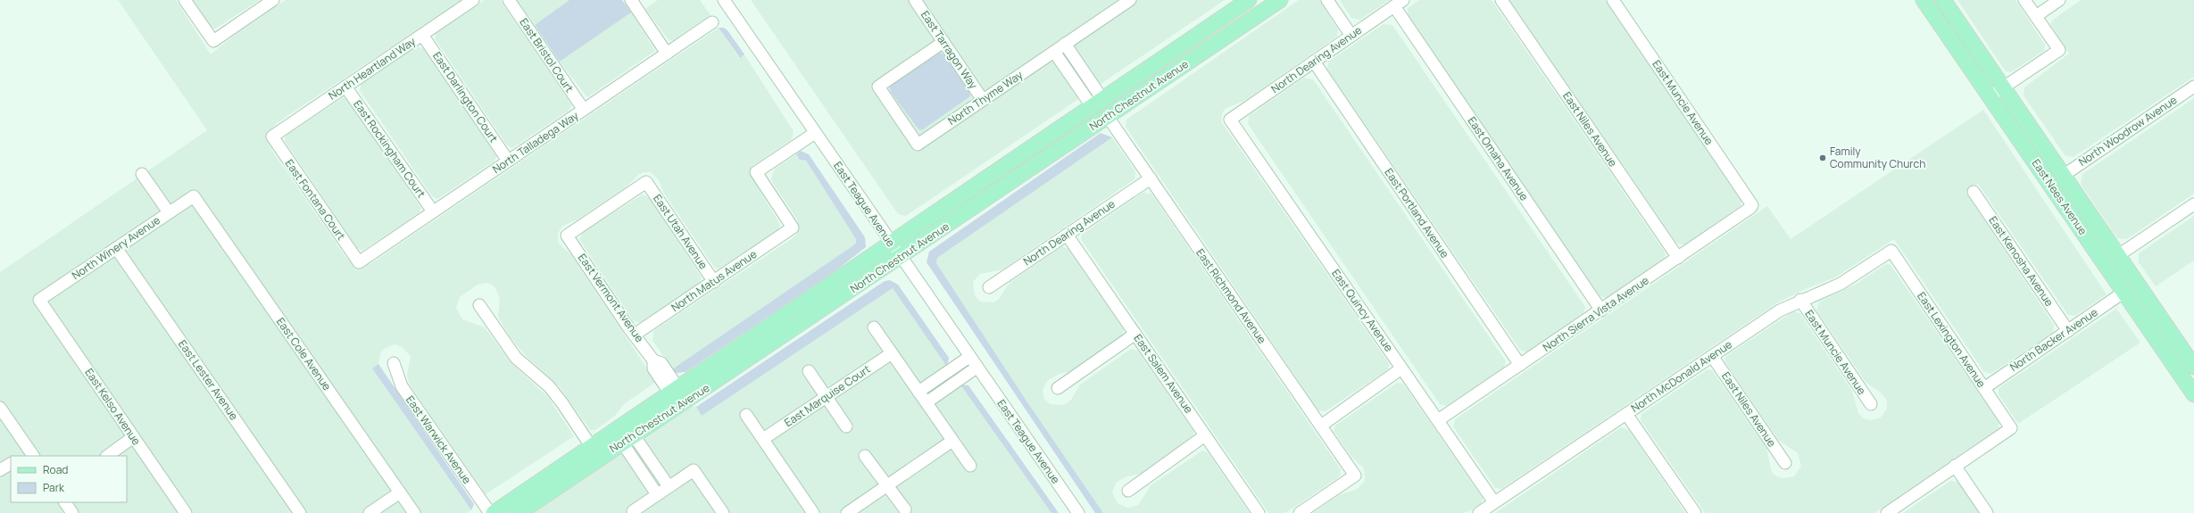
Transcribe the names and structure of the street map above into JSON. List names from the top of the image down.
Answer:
{
  "streets": {
    "main road": ["North Chestnut Avenue", "East Nees Avenue"],
    "street": [
      "East Tarragon Way",
      "East Bristol Court",
      "North Dearing Avenue",
      "North Heartland Way",
      "East Darlington Court",
      "North Thyme Way",
      "East Muncie Avenue",
      "East Niles Avenue",
      "North Woodrow Avenue",
      "North Talladega Way",
      "East Rockingham Court",
      "East Omaha Avenue",
      "East Fontana Court",
      "East Teague Avenue",
      "East Portland Avenue",
      "East Utah Avenue",
      "North Winery Avenue",
      "East Kenosha Avenue",
      "North Matus Avenue",
      "East Richmond Avenue",
      "East Vermont Avenue",
      "East Quincy Avenue",
      "North Sierra Vista Avenue",
      "East Lexington Avenue",
      "North Backer Avenue",
      "East Cole Avenue",
      "East Salem Avenue",
      "North McDonald Avenue",
      "East Lester Avenue",
      "East Marquise Court",
      "East Kelso Avenue",
      "East Warwick Avenue"
    ]
  },
  "crossings": [
    ["East Tarragon Way", "North Thyme Way"],
    ["East Bristol Court", "North Talladega Way"],
    ["North Dearing Avenue", "East Omaha Avenue"],
    ["North Dearing Avenue", "East Portland Avenue"],
    ["North Dearing Avenue", "East Richmond Avenue"],
    ["North Dearing Avenue", "East Quincy Avenue"],
    ["North Dearing Avenue", "East Salem Avenue"],
    ["North Heartland Way", "East Darlington Court"],
    ["North Heartland Way", "East Rockingham Court"],
    ["North Heartland Way", "East Fontana Court"],
    ["North Chestnut Avenue", "East Teague Avenue"],
    ["North Chestnut Avenue", "East Richmond Avenue"],
    ["North Chestnut Avenue", "East Vermont Avenue"],
    ["East Darlington Court", "North Talladega Way"],
    ["East Muncie Avenue", "North Sierra Vista Avenue"],
    ["East Muncie Avenue", "North McDonald Avenue"],
    ["East Niles Avenue", "North Sierra Vista Avenue"],
    ["East Niles Avenue", "North McDonald Avenue"],
    ["North Woodrow Avenue", "East Nees Avenue"],
    ["North Talladega Way", "East Rockingham Court"],
    ["North Talladega Way", "East Fontana Court"],
    ["East Omaha Avenue", "North Sierra Vista Avenue"],
    ["East Nees Avenue", "North Backer Avenue"],
    ["East Teague Avenue", "North Matus Avenue"],
    ["East Portland Avenue", "North Sierra Vista Avenue"],
    ["East Utah Avenue", "North Matus Avenue"],
    ["East Utah Avenue", "East Vermont Avenue"],
    ["North Winery Avenue", "East Cole Avenue"],
    ["North Winery Avenue", "East Lester Avenue"],
    ["North Winery Avenue", "East Kelso Avenue"],
    ["East Kenosha Avenue", "North Backer Avenue"],
    ["North Matus Avenue", "East Vermont Avenue"],
    ["East Quincy Avenue", "North Sierra Vista Avenue"],
    ["East Quincy Avenue", "North McDonald Avenue"],
    ["East Lexington Avenue", "North Backer Avenue"],
    ["East Lexington Avenue", "North McDonald Avenue"]
  ],
  "places": ["Family Community Church"],
  "legend": ["Road", "Park"]
}
